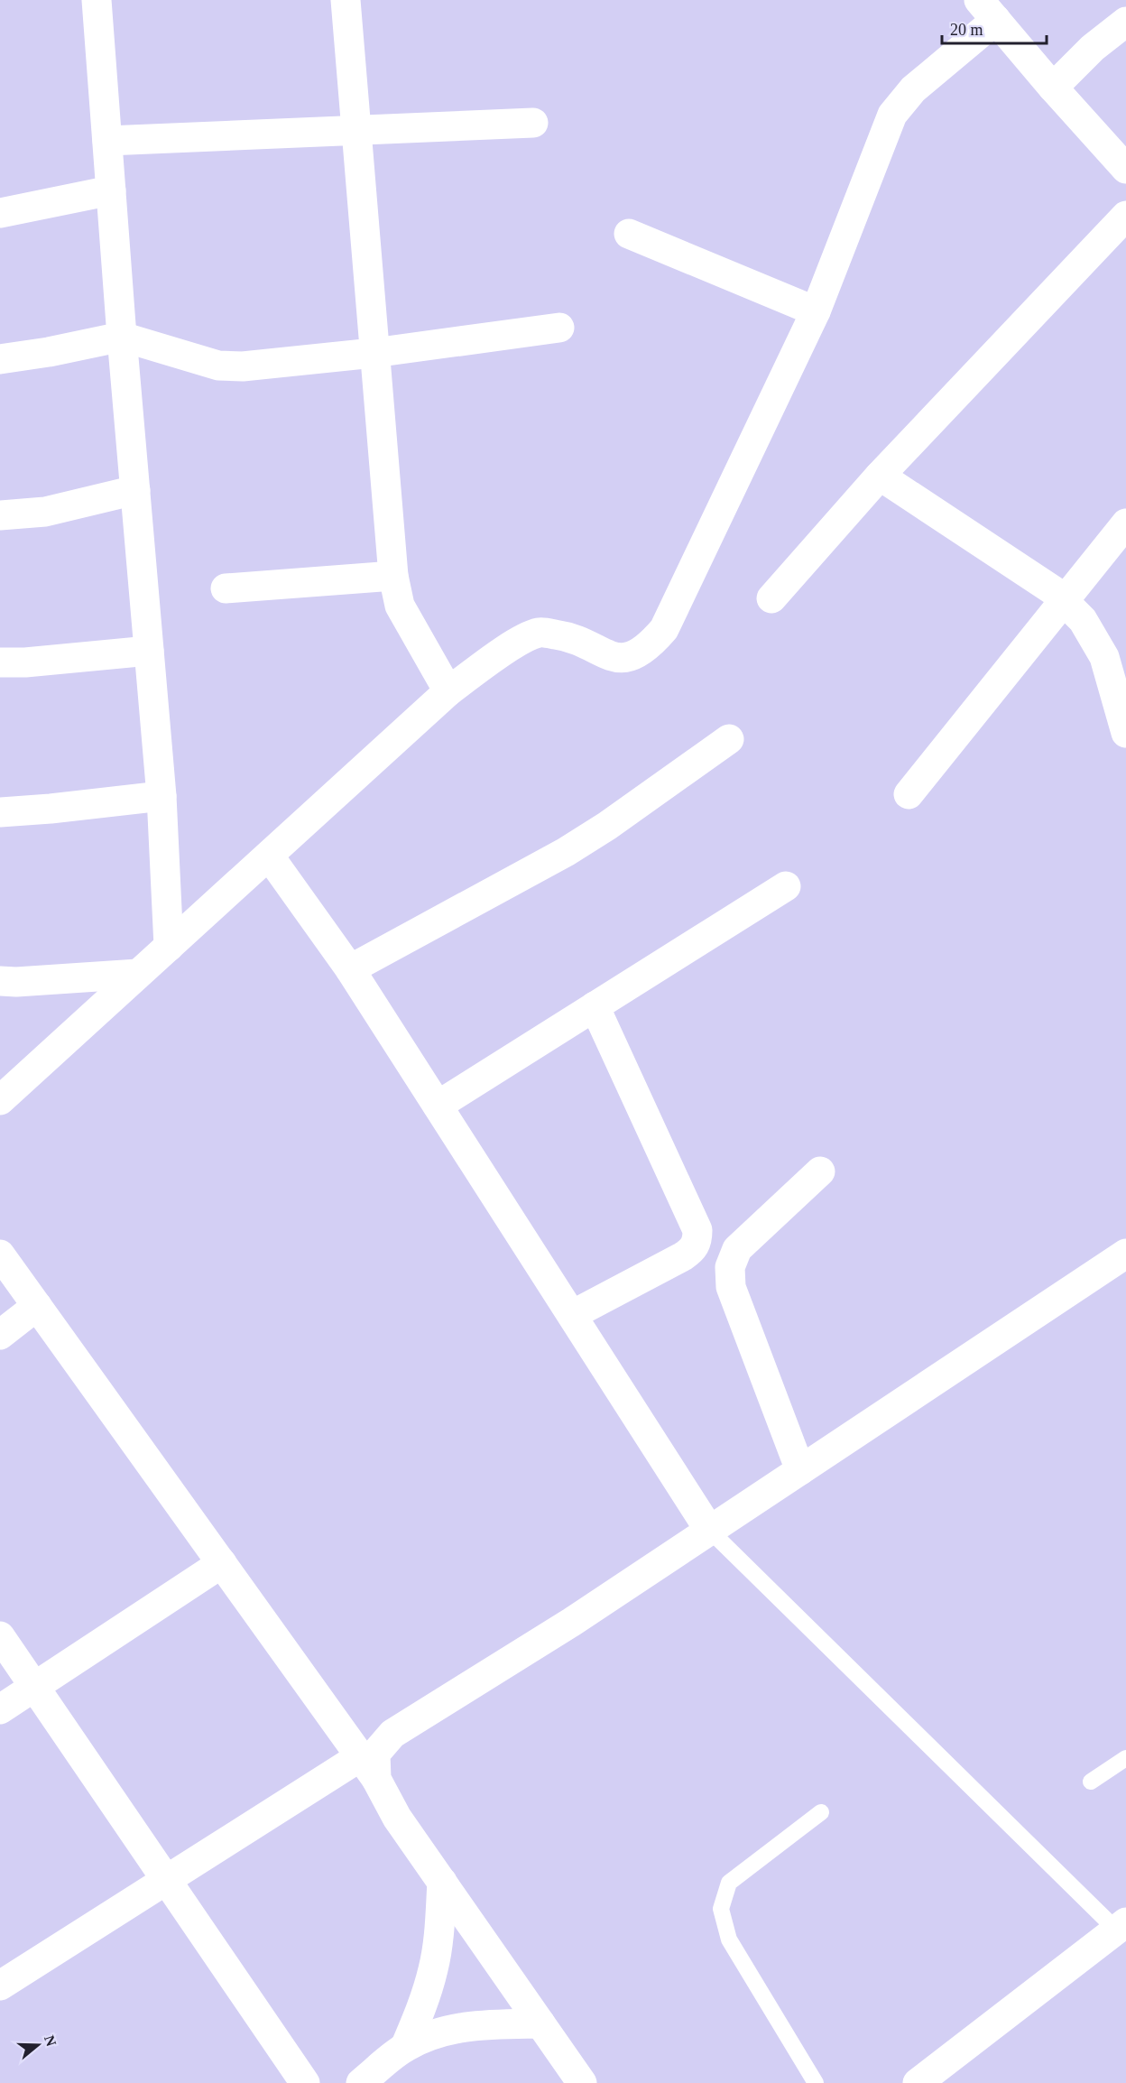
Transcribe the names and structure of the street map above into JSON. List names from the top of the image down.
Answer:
{
  "scale_bar": "20 m",
  "north": "right"
}
